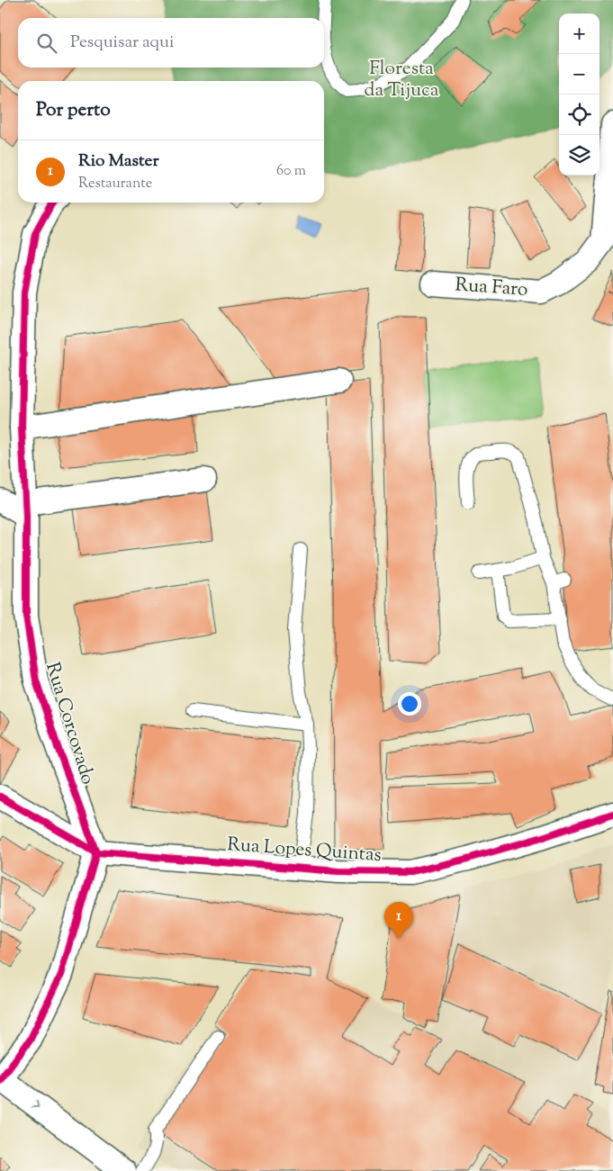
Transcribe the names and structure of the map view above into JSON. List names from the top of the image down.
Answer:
{
  "streets": {
    "street": ["Rua Faro", "Rua Corcovado", "Rua Lopes Quintas"]
  },
  "crossings": [
    ["Rua Corcovado", "Rua Lopes Quintas"]
  ],
  "parks": ["Floresta da Tijuca"],
  "page": {
    "map_buttons": ["+", "−"],
    "search": "Pesquisar aqui",
    "heading": "Por perto",
    "list": [
      {
        "mark": "1",
        "name": "Rio Master",
        "note": "Restaurante",
        "value": "60 m"
      }
    ],
    "pins": "1"
  }
}
